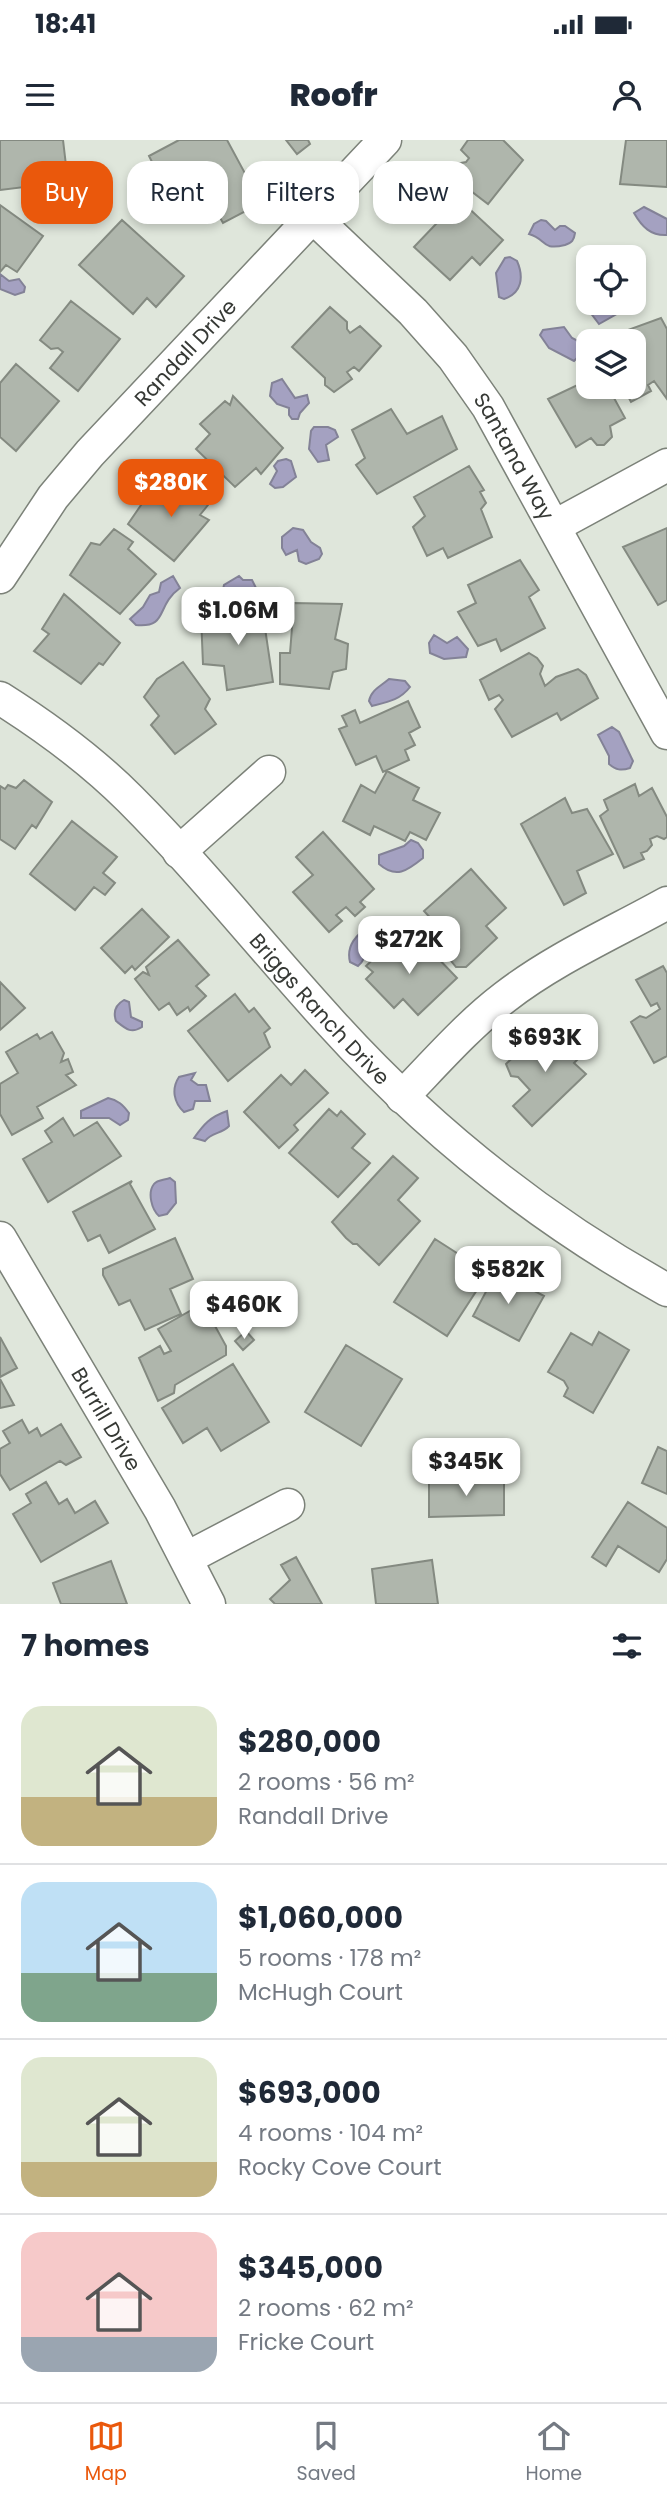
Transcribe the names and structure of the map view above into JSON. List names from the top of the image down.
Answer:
{
  "streets": {
    "street": [
      "Randall Drive",
      "Santana Way",
      "Briggs Ranch Drive",
      "Burrill Drive"
    ]
  },
  "page": {
    "status": "18:41",
    "header": "Roofr",
    "chip": [
      "Buy",
      "Rent",
      "Filters",
      "New"
    ],
    "price": [
      "$280K",
      "$1.06M",
      "$272K",
      "$693K",
      "$582K",
      "$460K",
      "$345K"
    ],
    "heading": "7 homes",
    "list": [
      {
        "name": "$280,000",
        "note": "2 rooms · 56 m² · Randall Drive"
      },
      {
        "name": "$1,060,000",
        "note": "5 rooms · 178 m² · McHugh Court"
      },
      {
        "name": "$693,000",
        "note": "4 rooms · 104 m² · Rocky Cove Court"
      },
      {
        "name": "$345,000",
        "note": "2 rooms · 62 m² · Fricke Court"
      }
    ],
    "tabs": ["Map", "Saved", "Home"]
  }
}
